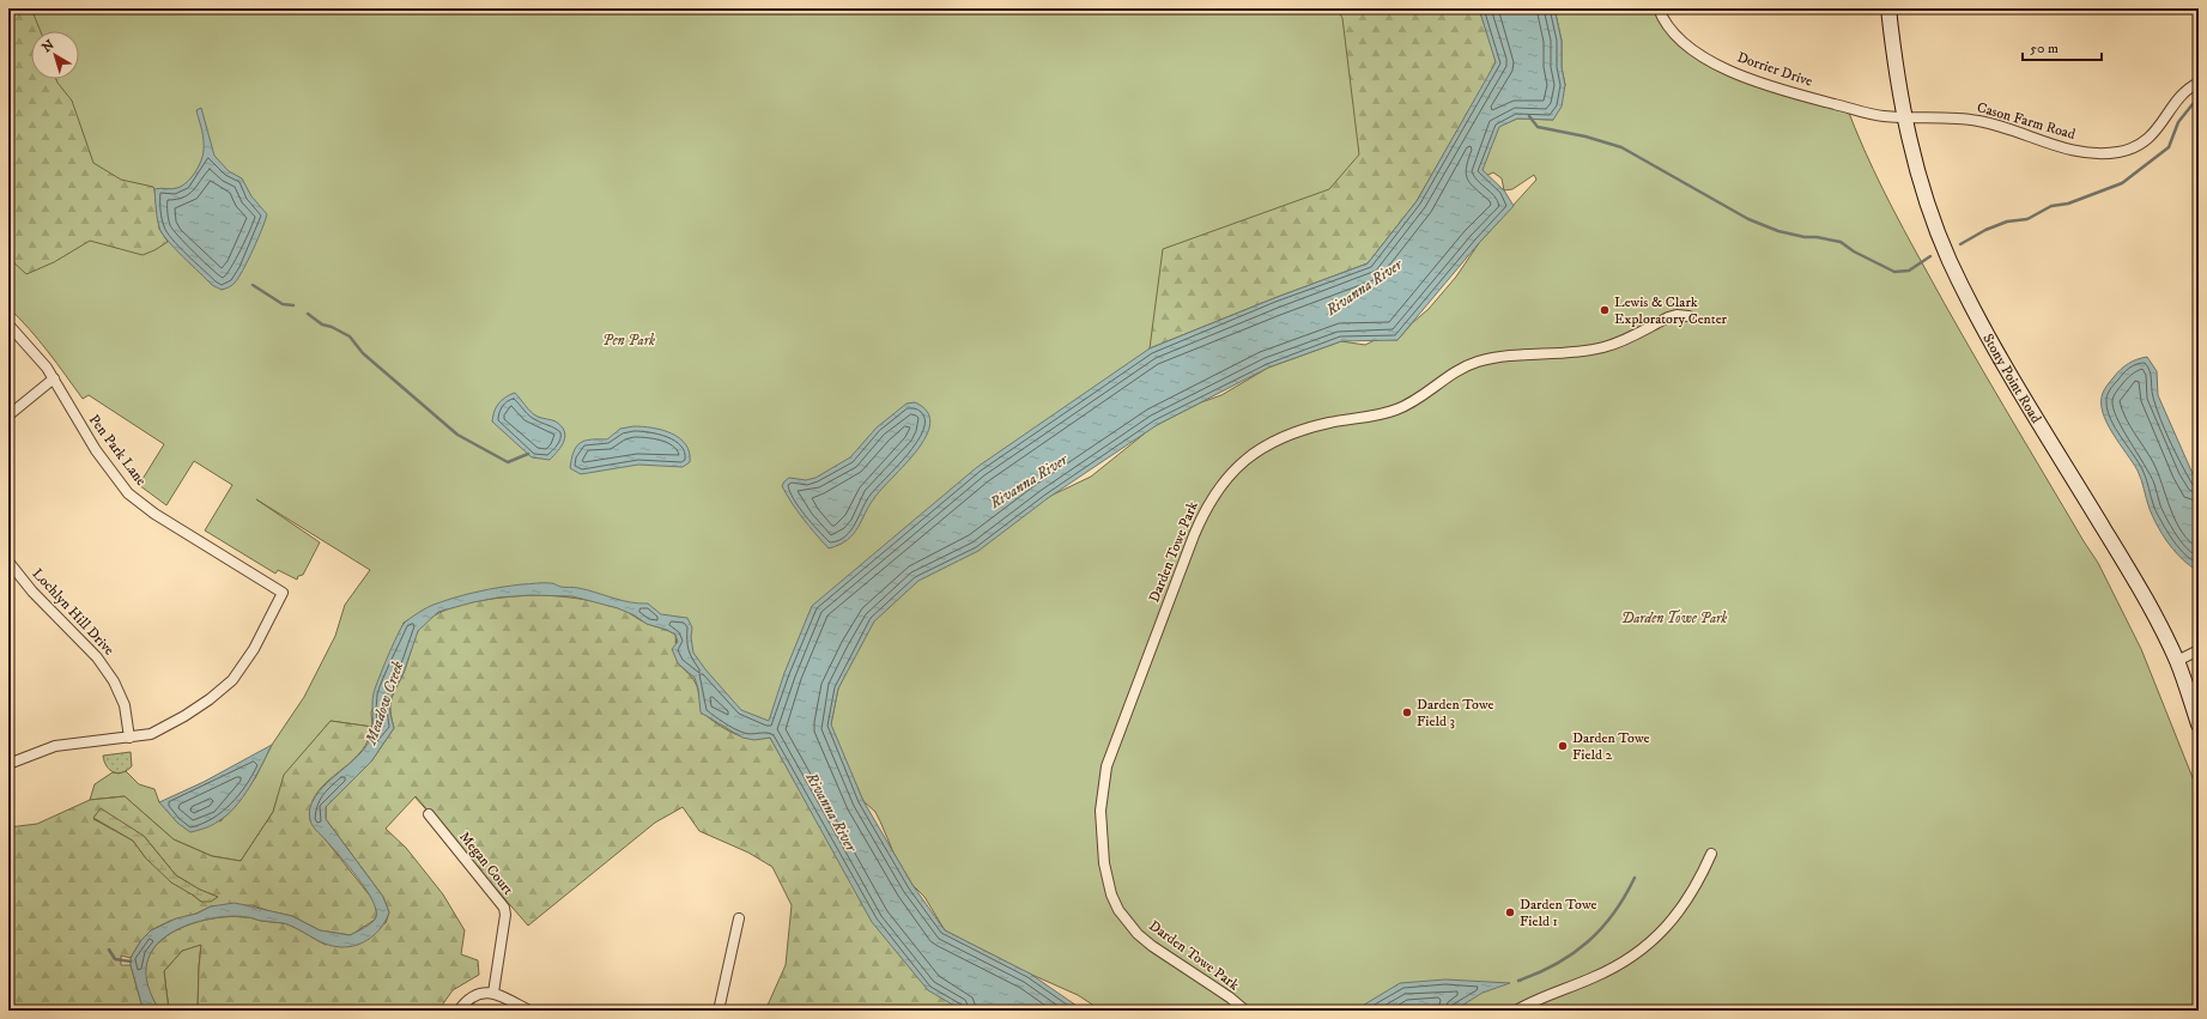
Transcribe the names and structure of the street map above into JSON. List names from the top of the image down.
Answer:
{
  "streets": {
    "main road": ["Stony Point Road"],
    "street": [
      "Dorrier Drive",
      "Cason Farm Road",
      "Pen Park Lane",
      "Darden Towe Park",
      "Lochlyn Hill Drive",
      "Megan Court"
    ]
  },
  "crossings": [
    ["Dorrier Drive", "Cason Farm Road"],
    ["Dorrier Drive", "Stony Point Road"],
    ["Cason Farm Road", "Stony Point Road"],
    ["Pen Park Lane", "Lochlyn Hill Drive"]
  ],
  "water": ["Rivanna River", "Meadow Creek"],
  "parks": ["Pen Park", "Darden Towe Park"],
  "places": [
    "Lewis & Clark Exploratory Center",
    "Darden Towe Field 3",
    "Darden Towe Field 2",
    "Darden Towe Field 1"
  ],
  "scale_bar": "50 m",
  "north": "top left"
}
